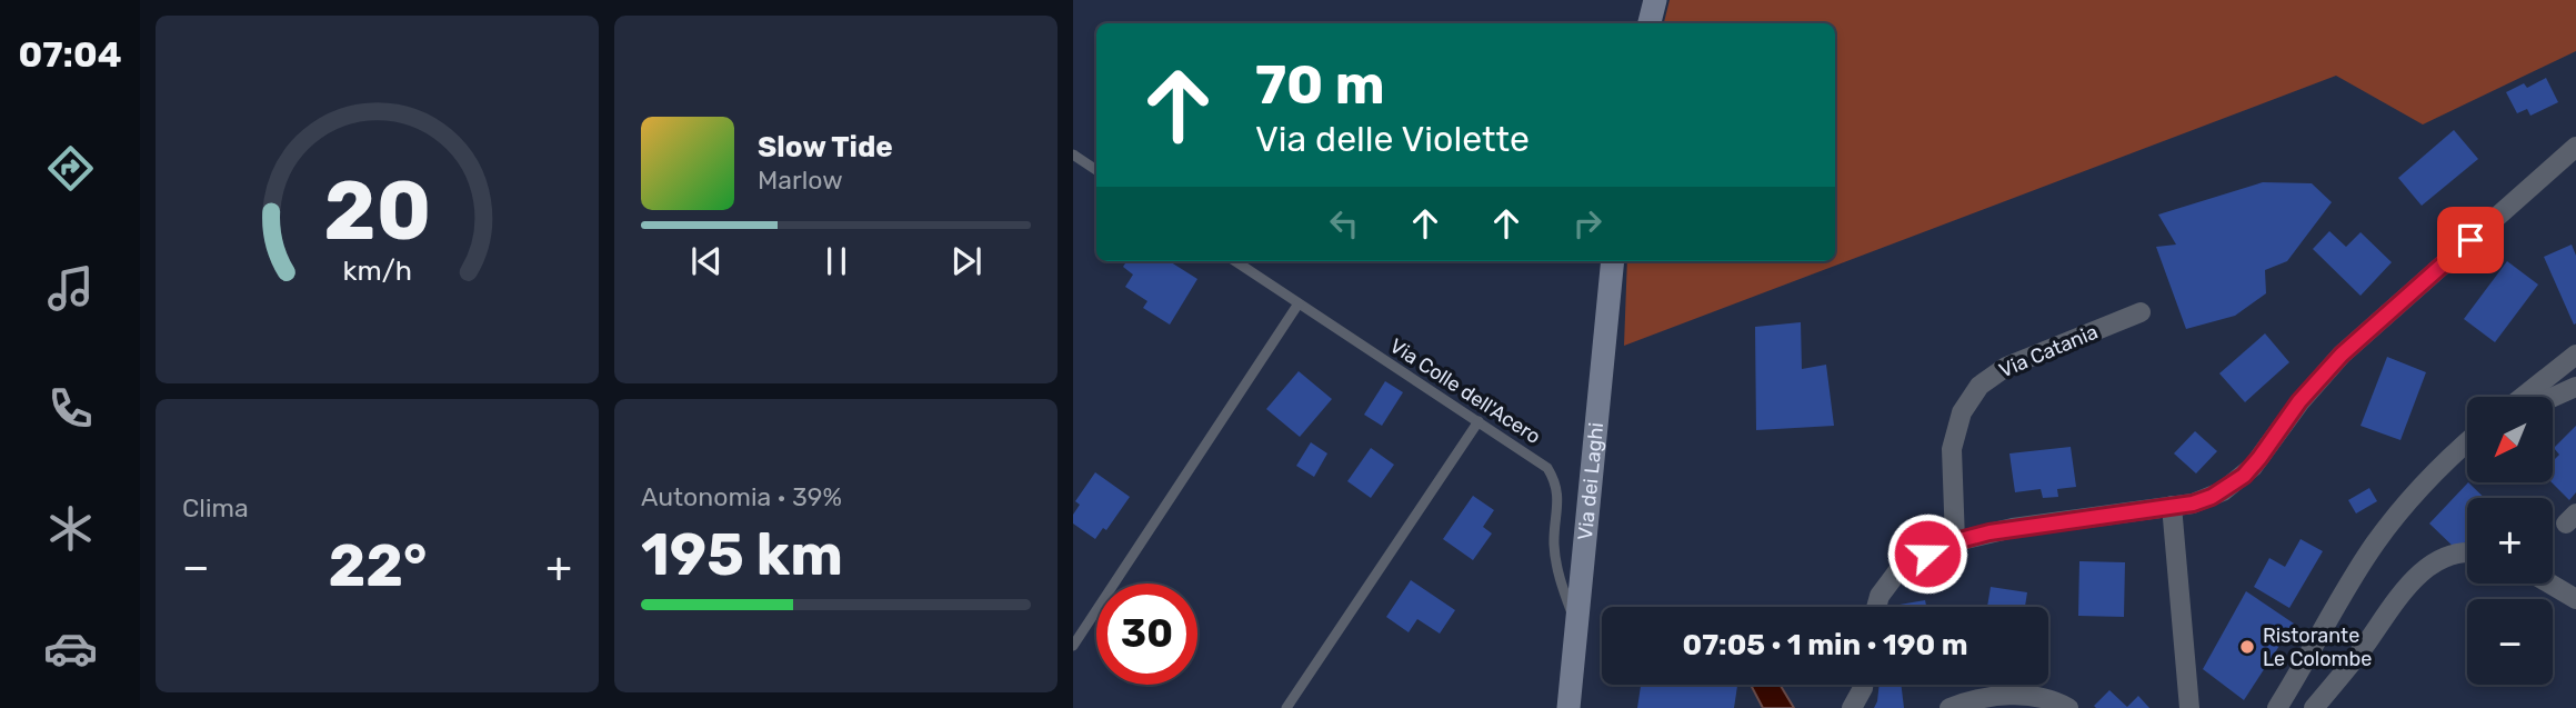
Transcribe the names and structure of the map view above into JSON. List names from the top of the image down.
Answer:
{
  "streets": {
    "main road": ["Via dei Laghi"],
    "street": ["Via Catania"],
    "lane": ["Via Colle dell'Acero"]
  },
  "crossings": [
    ["Via Colle dell'Acero", "Via dei Laghi"]
  ],
  "places": ["Ristorante Le Colombe"],
  "north": "bottom left",
  "page": {
    "tabs": "07:04",
    "turn": ["70 m", "Via delle Violette"],
    "song": ["Slow Tide", "Marlow"],
    "map_buttons": ["+", "−"],
    "tile": [
      "Clima",
      ["Autonomia · 39%", "195 km"]
    ],
    "heat": ["−", "22°", "+"],
    "limit": "30",
    "trip": "07:05 · 1 min · 190 m",
    "gauge": ["20", "km/h"]
  }
}
